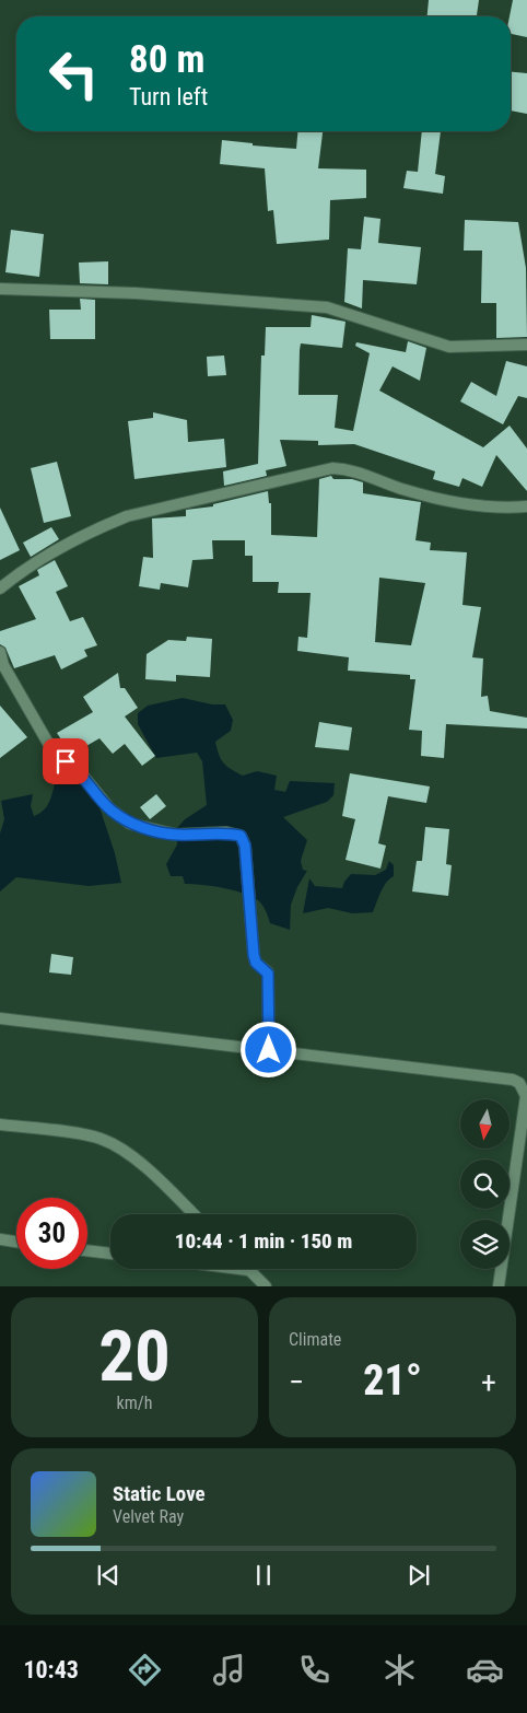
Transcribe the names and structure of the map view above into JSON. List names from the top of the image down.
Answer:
{
  "north": "bottom",
  "page": {
    "turn": ["80 m", "Turn left"],
    "limit": "30",
    "trip": "10:44 · 1 min · 150 m",
    "tile": [
      ["20", "km/h"],
      "Climate"
    ],
    "heat": ["−", "21°", "+"],
    "song": ["Static Love", "Velvet Ray"],
    "tabs": "10:43"
  }
}
